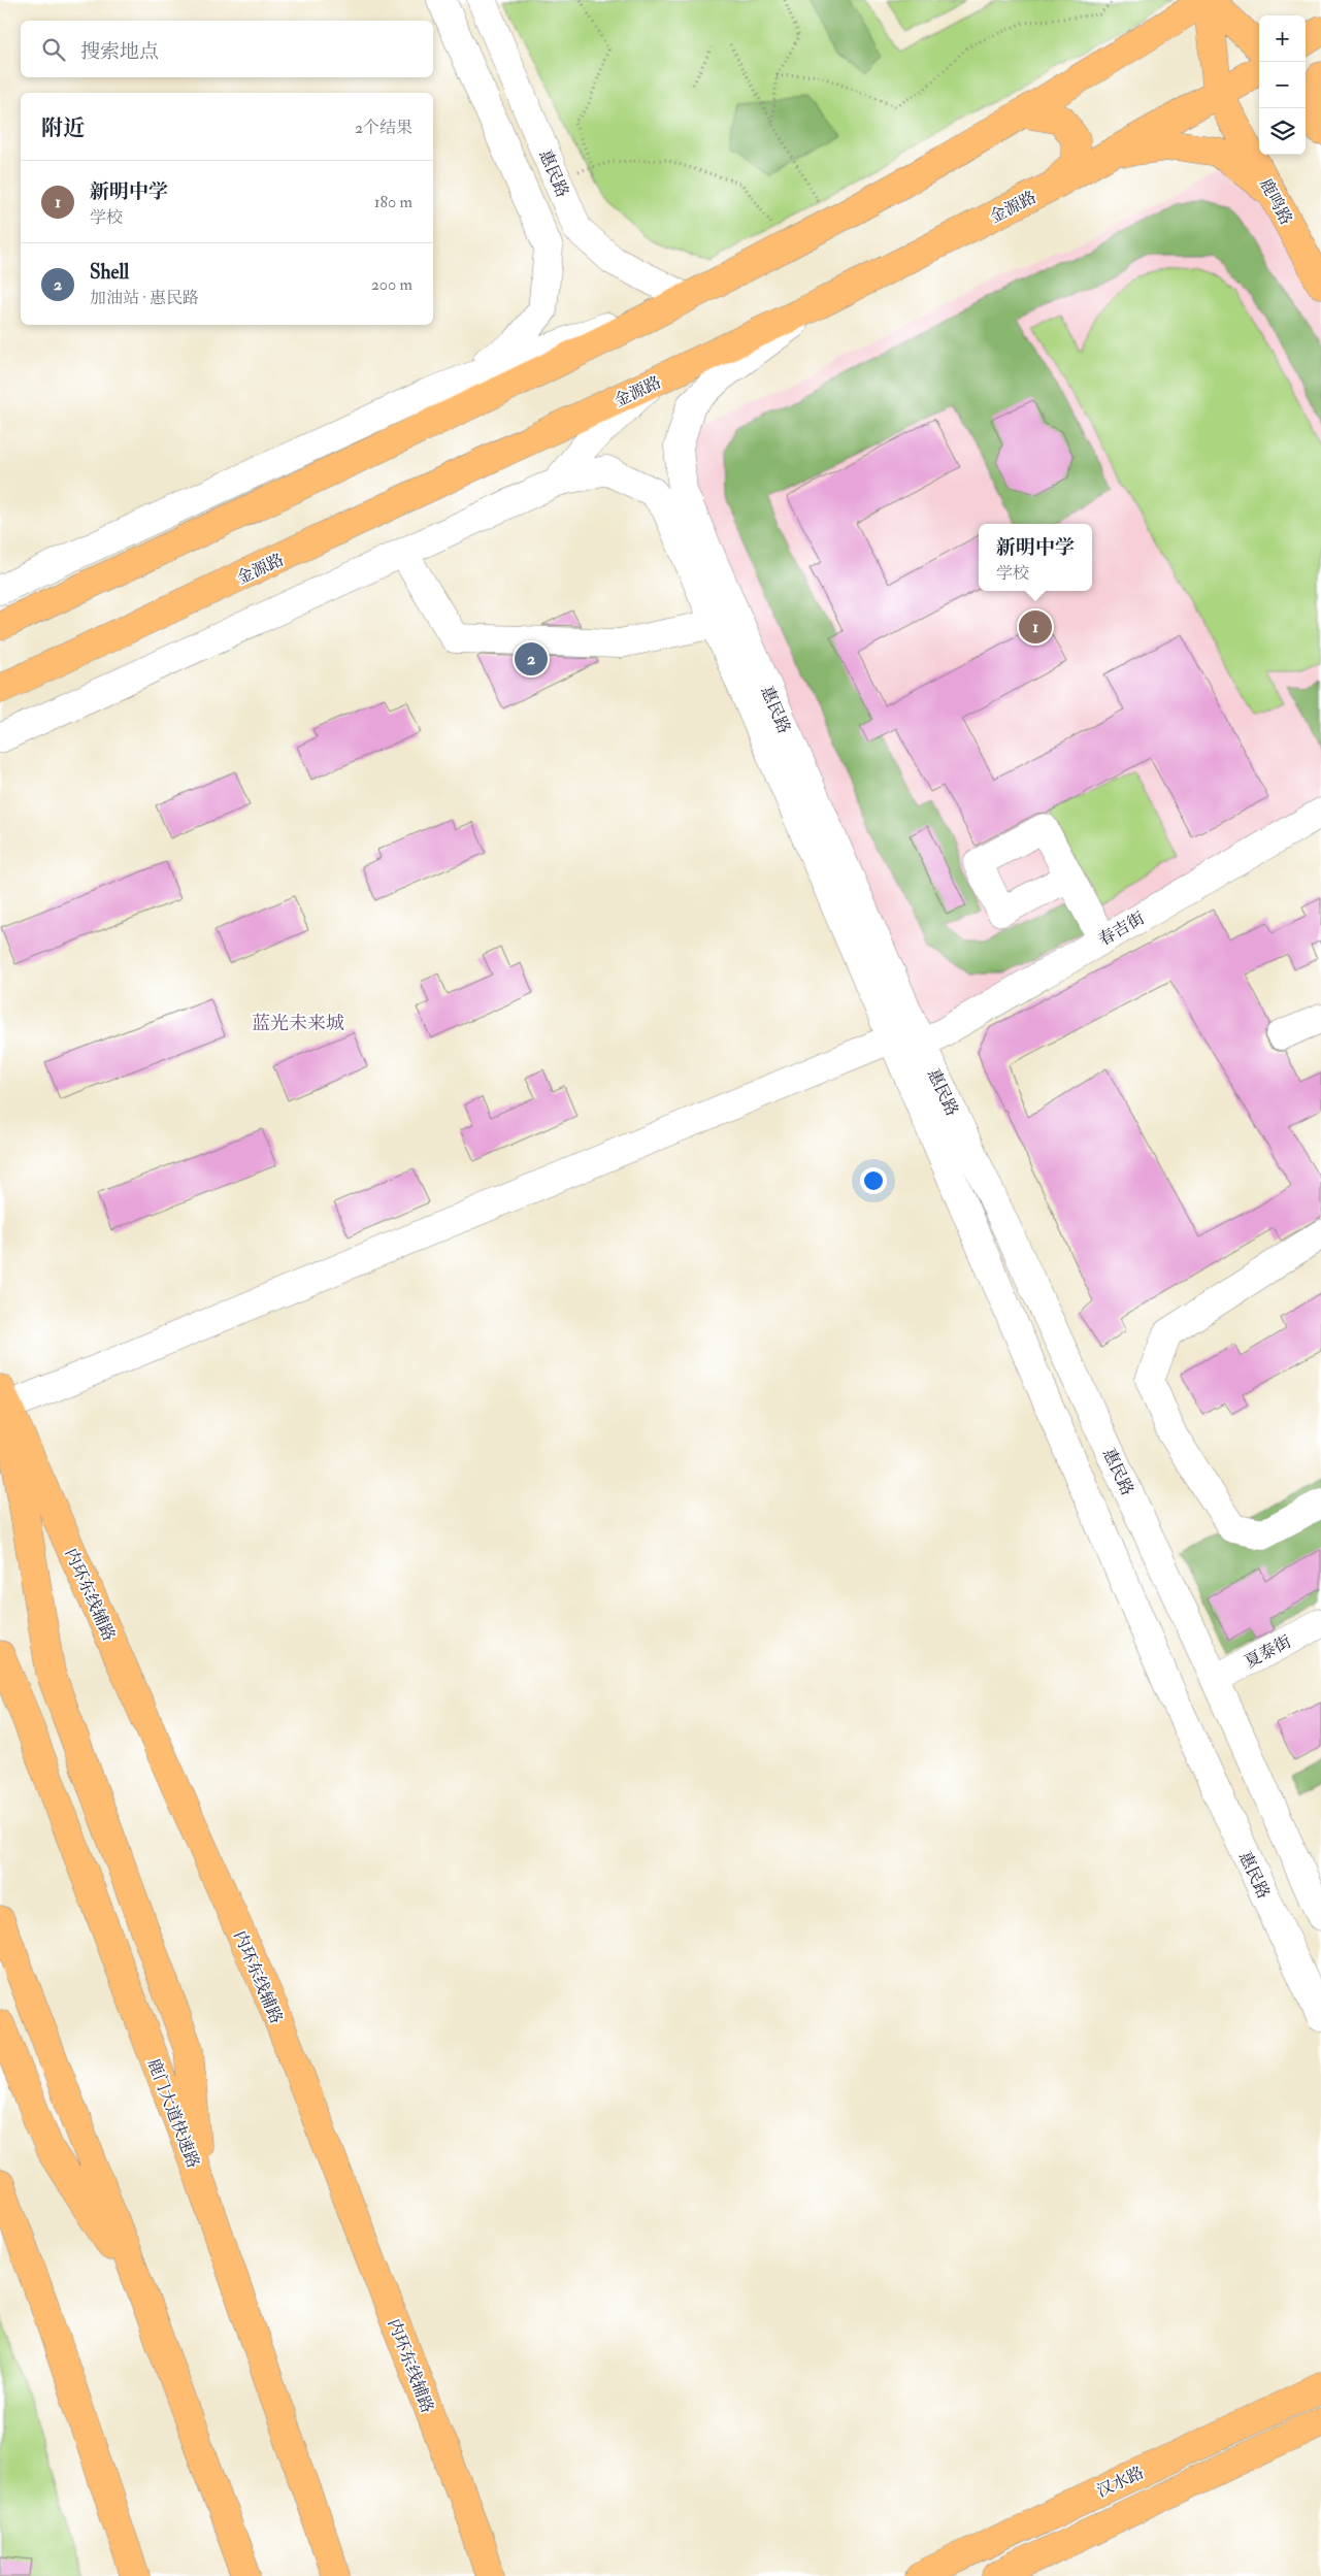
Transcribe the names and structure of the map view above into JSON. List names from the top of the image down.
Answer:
{
  "streets": {
    "main road": [
      "鹿鸣路",
      "金源路",
      "内环东线辅路",
      "鹿门大道快速路",
      "汉水路"
    ],
    "street": ["惠民路", "春吉街", "夏泰街"]
  },
  "crossings": [
    ["惠民路", "金源路"],
    ["惠民路", "春吉街"],
    ["惠民路", "夏泰街"],
    ["鹿鸣路", "金源路"]
  ],
  "districts": ["蓝光未来城"],
  "page": {
    "map_buttons": ["+", "−"],
    "search": "搜索地点",
    "heading": ["附近", "2个结果"],
    "list": [
      {
        "mark": "1",
        "name": "新明中学",
        "note": "学校",
        "value": "180 m"
      },
      {
        "mark": "2",
        "name": "Shell",
        "note": "加油站 · 惠民路",
        "value": "200 m"
      }
    ],
    "popup": ["新明中学", "学校"],
    "pins": ["1", "2"]
  }
}
